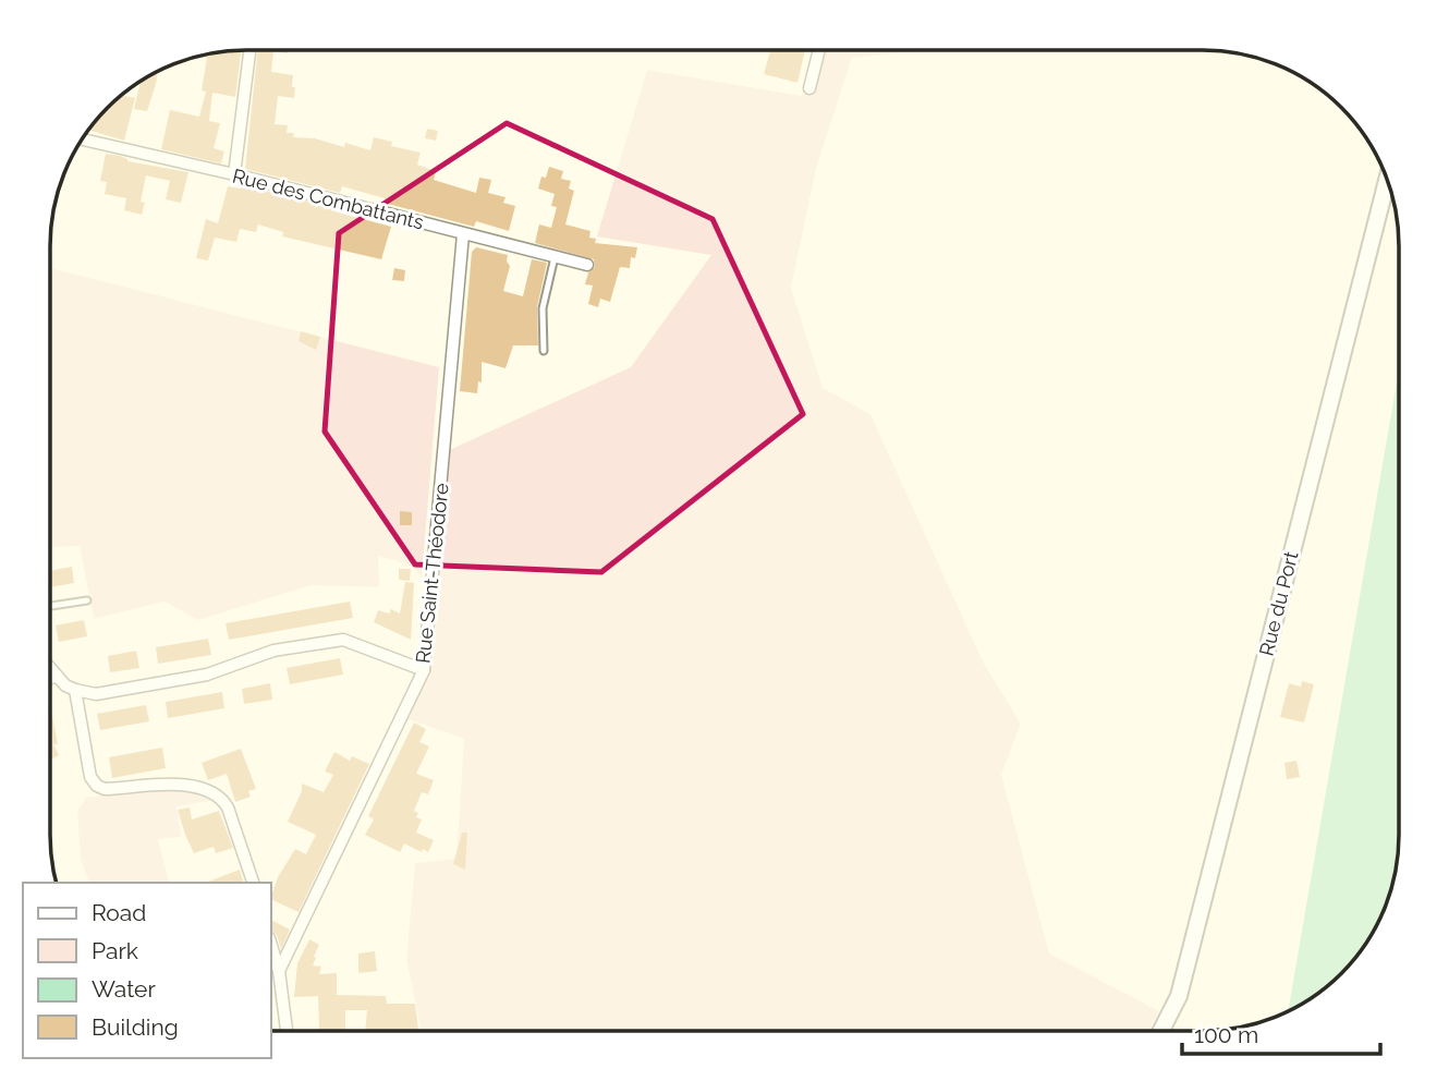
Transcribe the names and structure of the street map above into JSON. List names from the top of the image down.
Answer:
{
  "streets": {
    "main road": ["Rue du Port"],
    "street": ["Rue des Combattants", "Rue Saint-Théodore"]
  },
  "crossings": [
    ["Rue des Combattants", "Rue Saint-Théodore"]
  ],
  "legend": [
    "Road",
    "Park",
    "Water",
    "Building"
  ],
  "scale_bar": "100 m"
}
